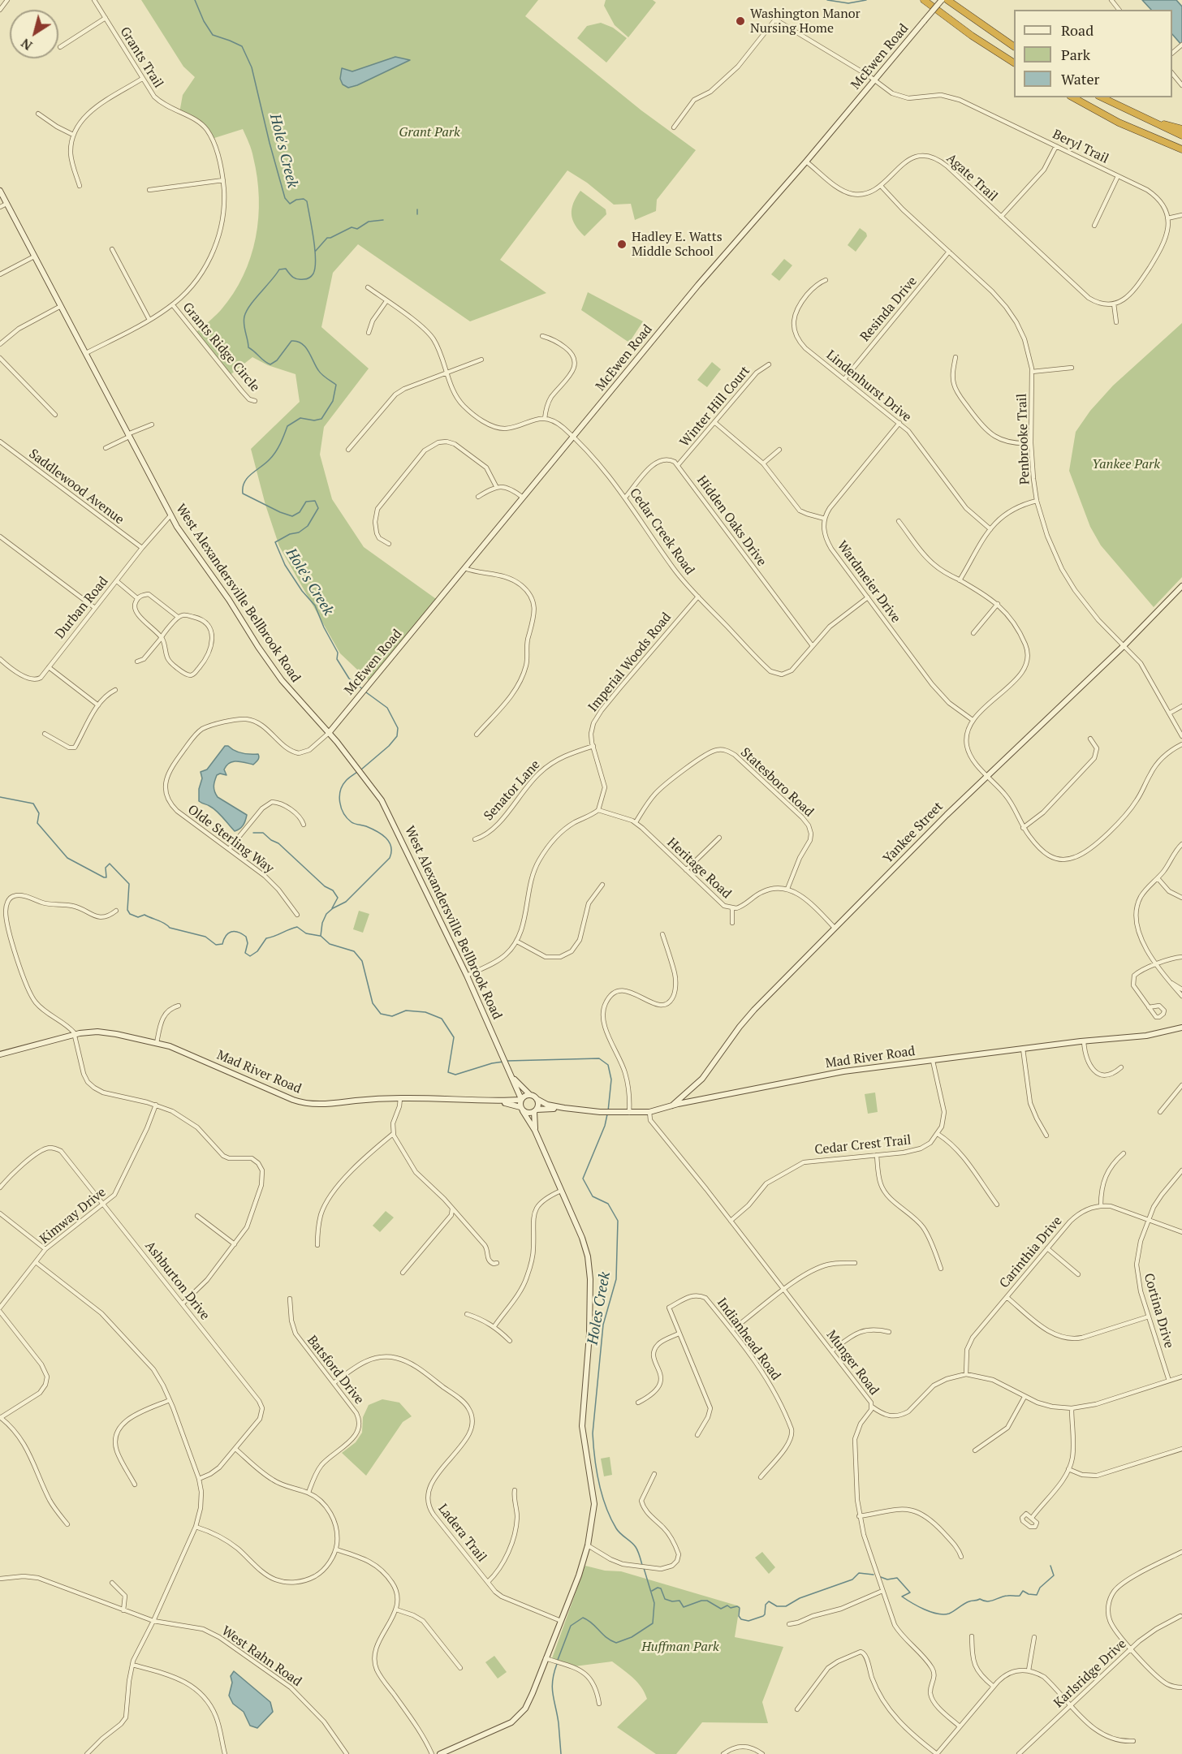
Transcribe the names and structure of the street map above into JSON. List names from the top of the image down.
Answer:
{
  "streets": {
    "street": [
      "McEwen Road",
      "Grants Trail",
      "Beryl Trail",
      "Agate Trail",
      "Resinda Drive",
      "Grants Ridge Circle",
      "Lindenhurst Drive",
      "Winter Hill Court",
      "Penbrooke Trail",
      "Saddlewood Avenue",
      "Hidden Oaks Drive",
      "Cedar Creek Road",
      "Wardmeier Drive",
      "West Alexandersville Bellbrook Road",
      "Durban Road",
      "Imperial Woods Road",
      "Statesboro Road",
      "Senator Lane",
      "Yankee Street",
      "Olde Sterling Way",
      "Heritage Road",
      "Mad River Road",
      "Cedar Crest Trail",
      "Kimway Drive",
      "Carinthia Drive",
      "Ashburton Drive",
      "Cortina Drive",
      "Indianhead Road",
      "Munger Road",
      "Batsford Drive",
      "Ladera Trail",
      "West Rahn Road",
      "Karlsridge Drive"
    ]
  },
  "crossings": [
    ["McEwen Road", "Beryl Trail"],
    ["McEwen Road", "Agate Trail"],
    ["McEwen Road", "Cedar Creek Road"],
    ["McEwen Road", "West Alexandersville Bellbrook Road"],
    ["McEwen Road", "Olde Sterling Way"],
    ["Grants Trail", "Grants Ridge Circle"],
    ["Grants Trail", "West Alexandersville Bellbrook Road"],
    ["Agate Trail", "Penbrooke Trail"],
    ["Resinda Drive", "Lindenhurst Drive"],
    ["Resinda Drive", "Penbrooke Trail"],
    ["Winter Hill Court", "Hidden Oaks Drive"],
    ["Penbrooke Trail", "Yankee Street"],
    ["Saddlewood Avenue", "Durban Road"],
    ["Hidden Oaks Drive", "Cedar Creek Road"],
    ["Cedar Creek Road", "Wardmeier Drive"],
    ["Cedar Creek Road", "Imperial Woods Road"],
    ["West Alexandersville Bellbrook Road", "Durban Road"],
    ["West Alexandersville Bellbrook Road", "Olde Sterling Way"],
    ["West Alexandersville Bellbrook Road", "Mad River Road"],
    ["Imperial Woods Road", "Senator Lane"],
    ["Imperial Woods Road", "Heritage Road"],
    ["Statesboro Road", "Heritage Road"],
    ["Yankee Street", "Mad River Road"],
    ["Mad River Road", "Munger Road"],
    ["Cedar Crest Trail", "Munger Road"],
    ["Kimway Drive", "Ashburton Drive"],
    ["Batsford Drive", "Ladera Trail"]
  ],
  "water": ["Hole's Creek", "Holes Creek"],
  "parks": ["Grant Park", "Yankee Park", "Huffman Park"],
  "places": ["Washington Manor Nursing Home", "Hadley E. Watts Middle School"],
  "legend": ["Road", "Park", "Water"],
  "north": "bottom left"
}
